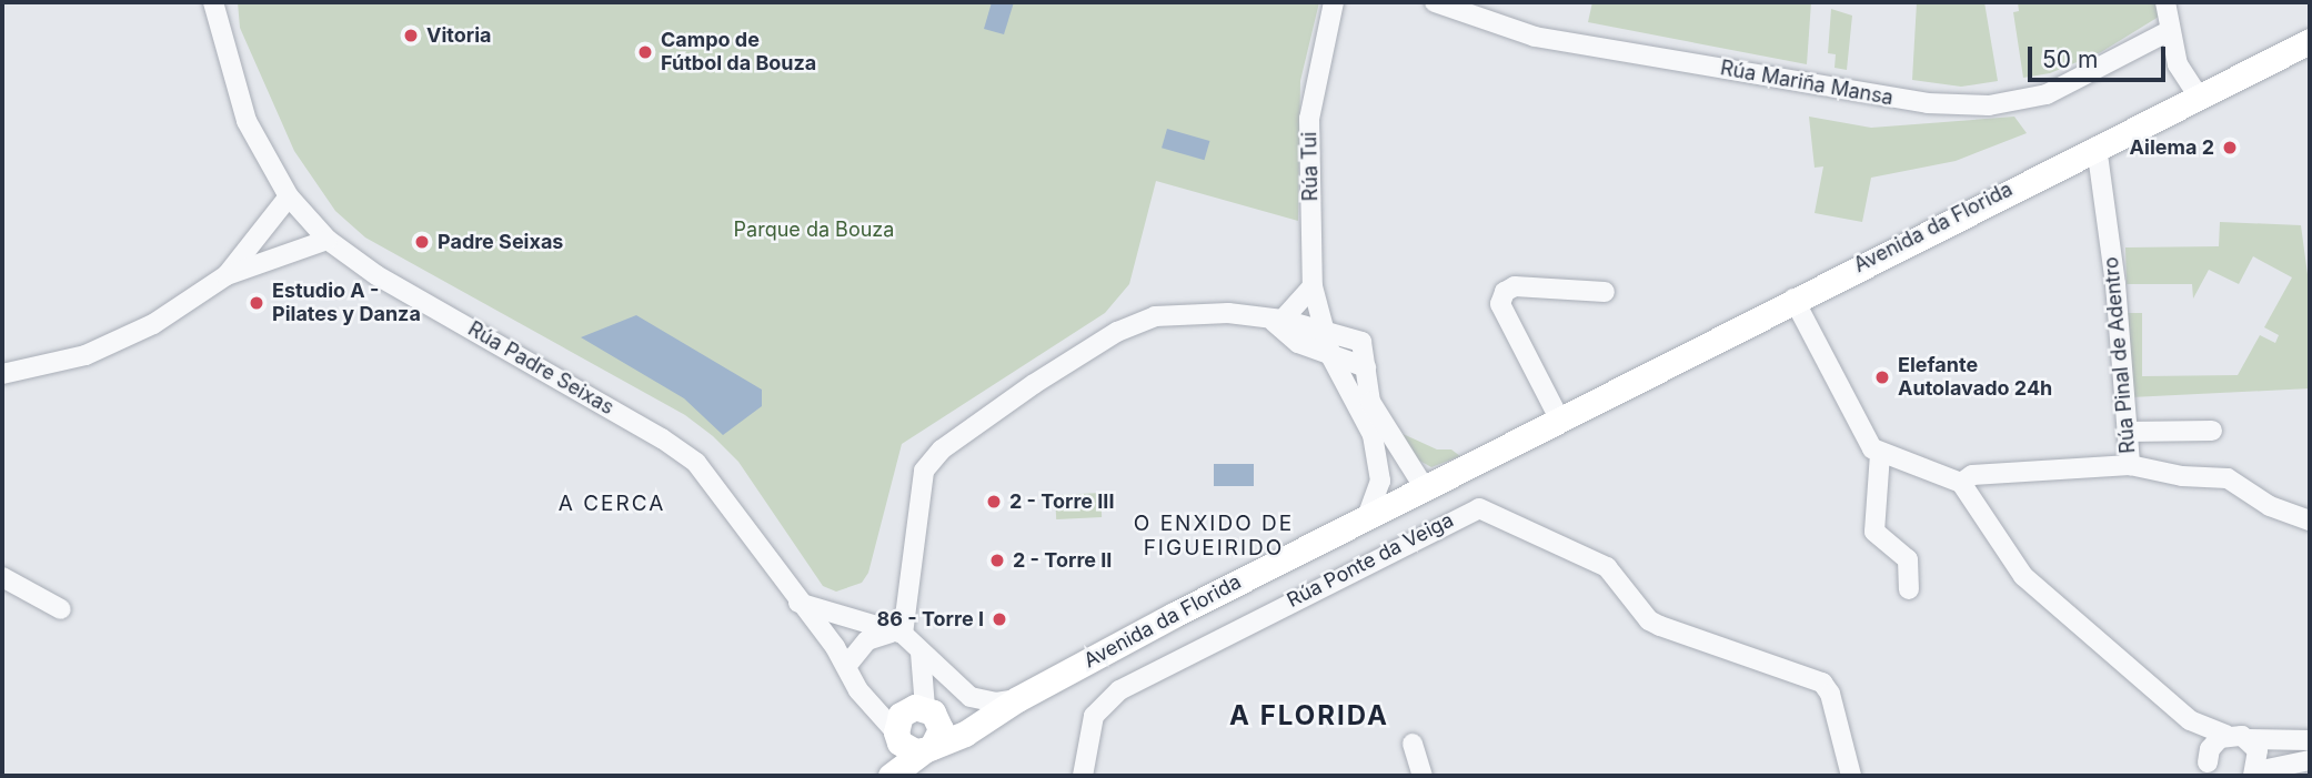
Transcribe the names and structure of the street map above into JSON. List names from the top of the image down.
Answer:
{
  "streets": {
    "main road": ["Avenida da Florida"],
    "street": [
      "Rúa Mariña Mansa",
      "Rúa Tui",
      "Rúa Pinal de Adentro",
      "Rúa Padre Seixas",
      "Rúa Ponte da Veiga"
    ]
  },
  "crossings": [
    ["Rúa Tui", "Avenida da Florida"],
    ["Avenida da Florida", "Rúa Pinal de Adentro"],
    ["Avenida da Florida", "Rúa Padre Seixas"]
  ],
  "districts": ["A CERCA", "O ENXIDO DE FIGUEIRIDO", "A FLORIDA"],
  "parks": ["Parque da Bouza"],
  "places": [
    "Vitoria",
    "Campo de Fútbol da Bouza",
    "Ailema 2",
    "Padre Seixas",
    "Estudio A - Pilates y Danza",
    "Elefante Autolavado 24h",
    "2 - Torre III",
    "2 - Torre II",
    "86 - Torre I"
  ],
  "scale_bar": "50 m"
}
